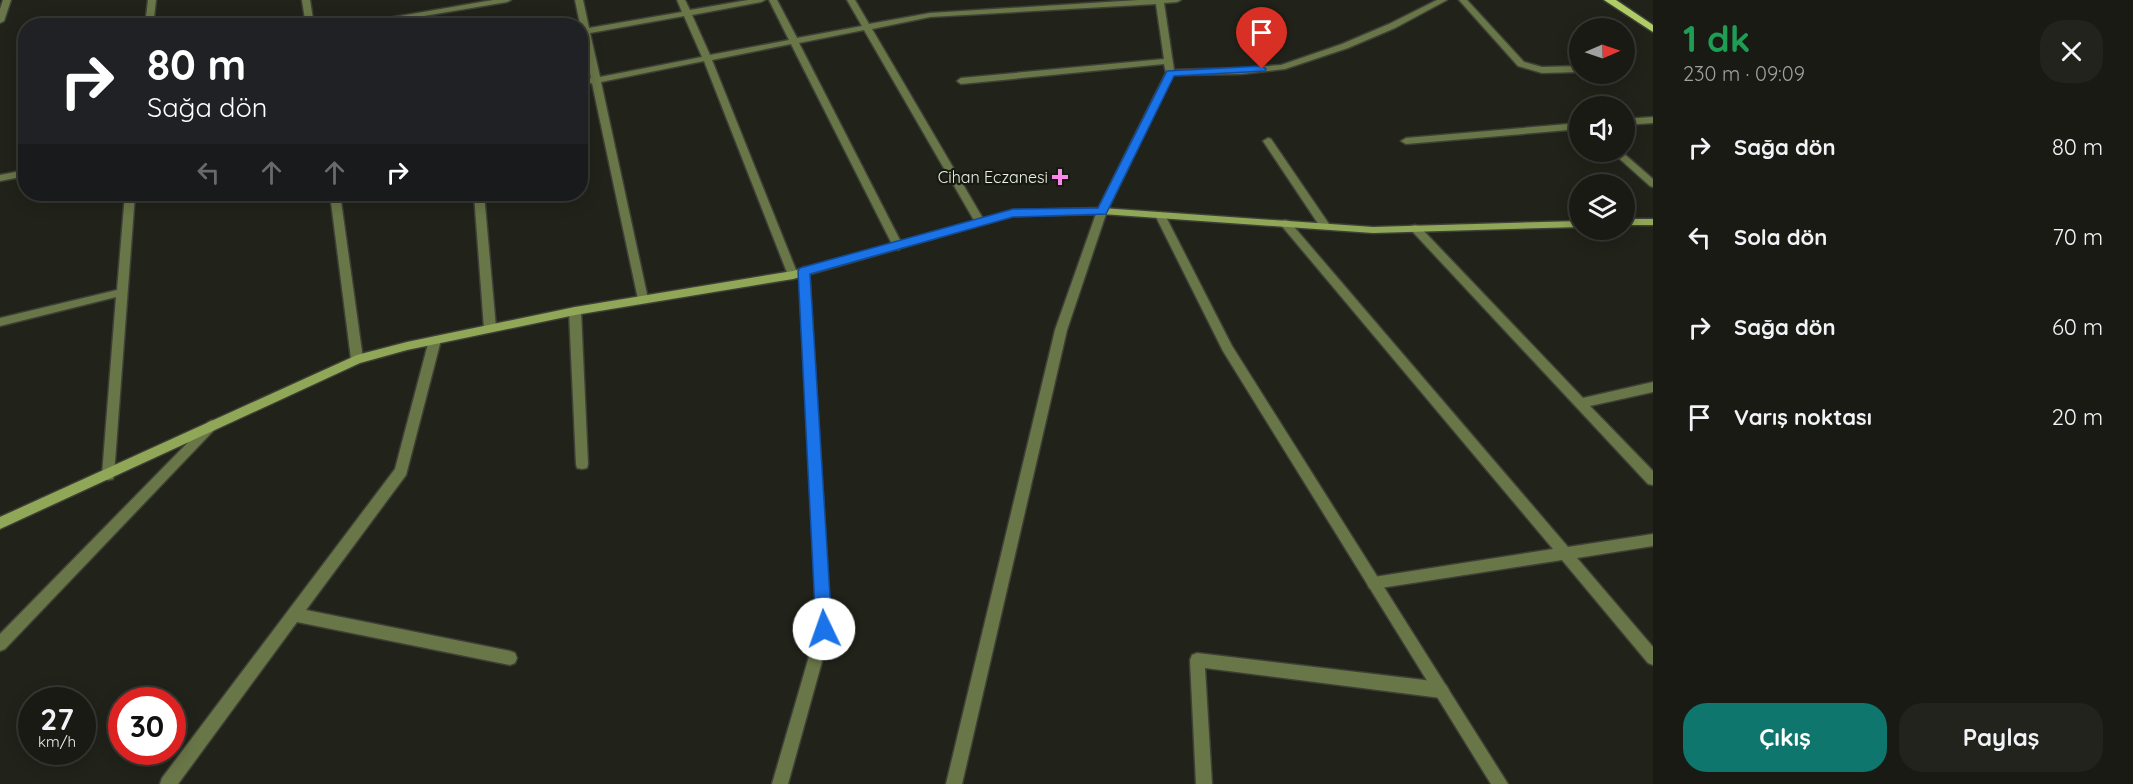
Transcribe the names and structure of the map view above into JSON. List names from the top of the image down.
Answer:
{
  "places": {
    "health": ["Cihan Eczanesi"]
  },
  "north": "right",
  "page": {
    "heading": ["1 dk", "230 m · 09:09"],
    "turn": ["80 m", "Sağa dön"],
    "list": [
      {
        "name": "Sağa dön",
        "value": "80 m"
      },
      {
        "name": "Sola dön",
        "value": "70 m"
      },
      {
        "name": "Sağa dön",
        "value": "60 m"
      },
      {
        "name": "Varış noktası",
        "value": "20 m"
      }
    ],
    "speed": "27 km/h",
    "limit": "30",
    "buttons": ["Çıkış", "Paylaş"]
  }
}
